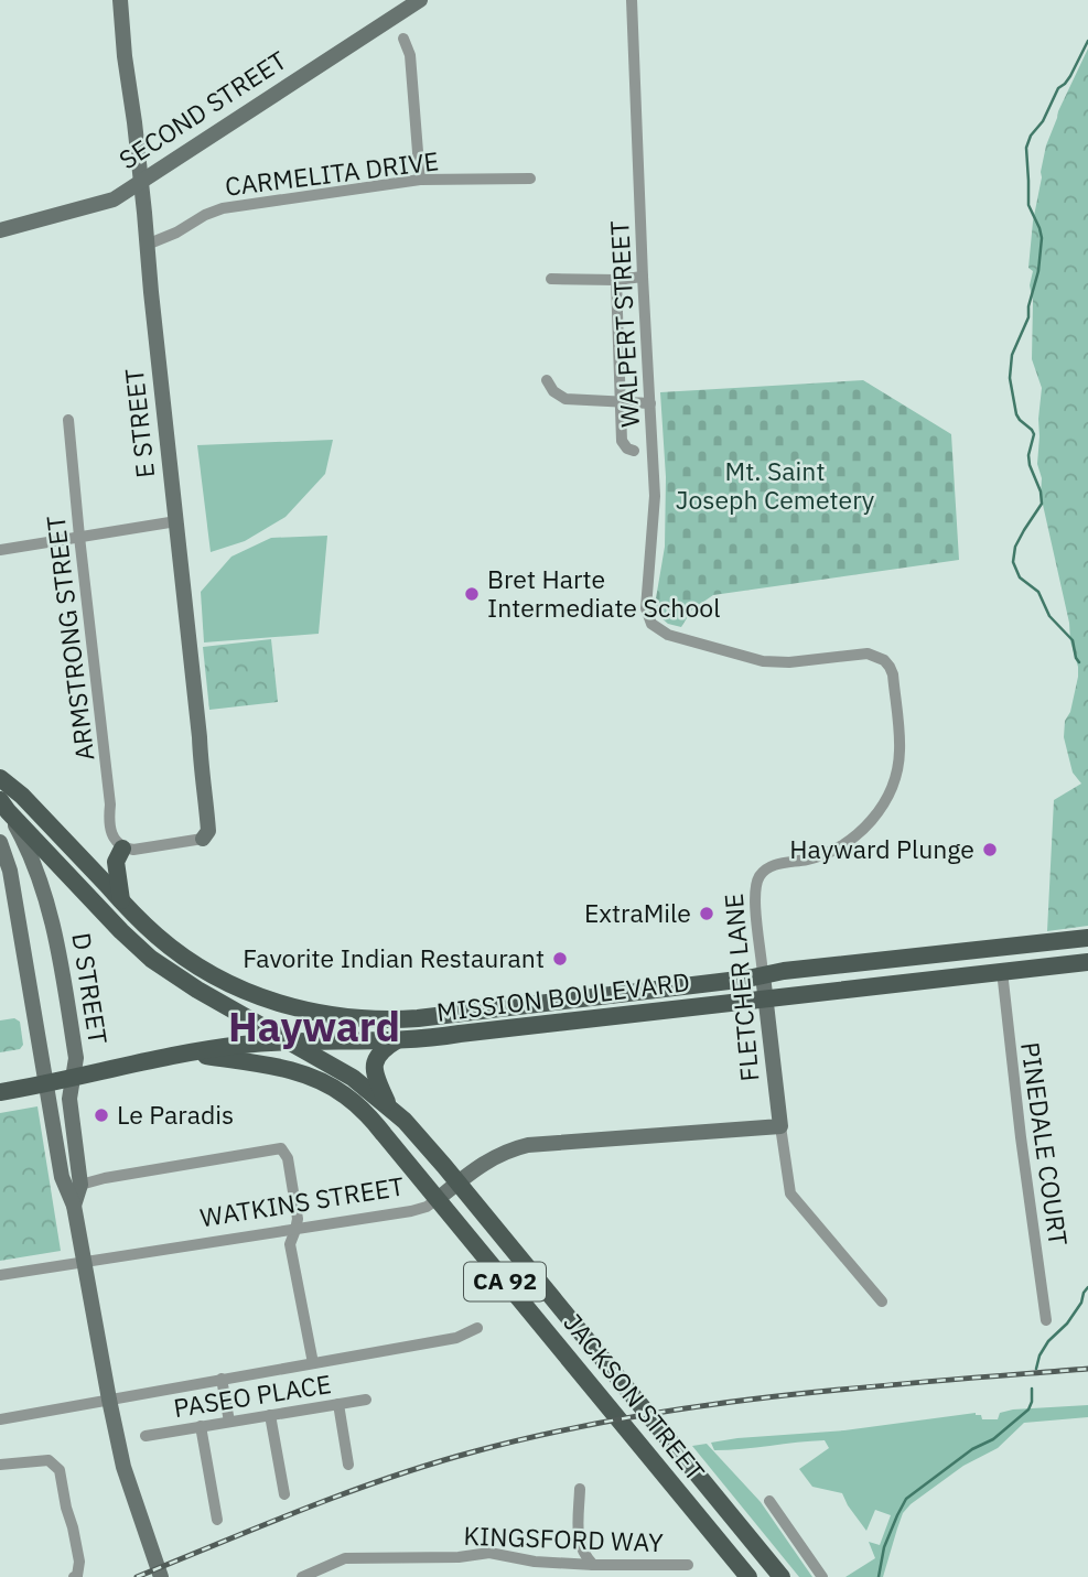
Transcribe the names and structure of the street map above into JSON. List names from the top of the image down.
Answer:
{
  "streets": {
    "main road": ["MISSION BOULEVARD", "CA 92", "JACKSON STREET"],
    "street": [
      "SECOND STREET",
      "CARMELITA DRIVE",
      "WALPERT STREET",
      "E STREET",
      "ARMSTRONG STREET",
      "FLETCHER LANE",
      "D STREET",
      "PINEDALE COURT",
      "WATKINS STREET",
      "PASEO PLACE",
      "KINGSFORD WAY"
    ]
  },
  "crossings": [
    ["SECOND STREET", "E STREET"],
    ["CARMELITA DRIVE", "E STREET"],
    ["WALPERT STREET", "FLETCHER LANE"],
    ["FLETCHER LANE", "MISSION BOULEVARD"],
    ["FLETCHER LANE", "WATKINS STREET"],
    ["D STREET", "MISSION BOULEVARD"],
    ["D STREET", "WATKINS STREET"],
    ["D STREET", "JACKSON STREET"],
    ["MISSION BOULEVARD", "PINEDALE COURT"],
    ["MISSION BOULEVARD", "JACKSON STREET"],
    ["WATKINS STREET", "JACKSON STREET"]
  ],
  "districts": ["Hayward"],
  "parks": ["Mt. Saint Joseph Cemetery"],
  "places": [
    "Bret Harte Intermediate School",
    "Hayward Plunge",
    "ExtraMile",
    "Favorite Indian Restaurant",
    "Le Paradis"
  ]
}
